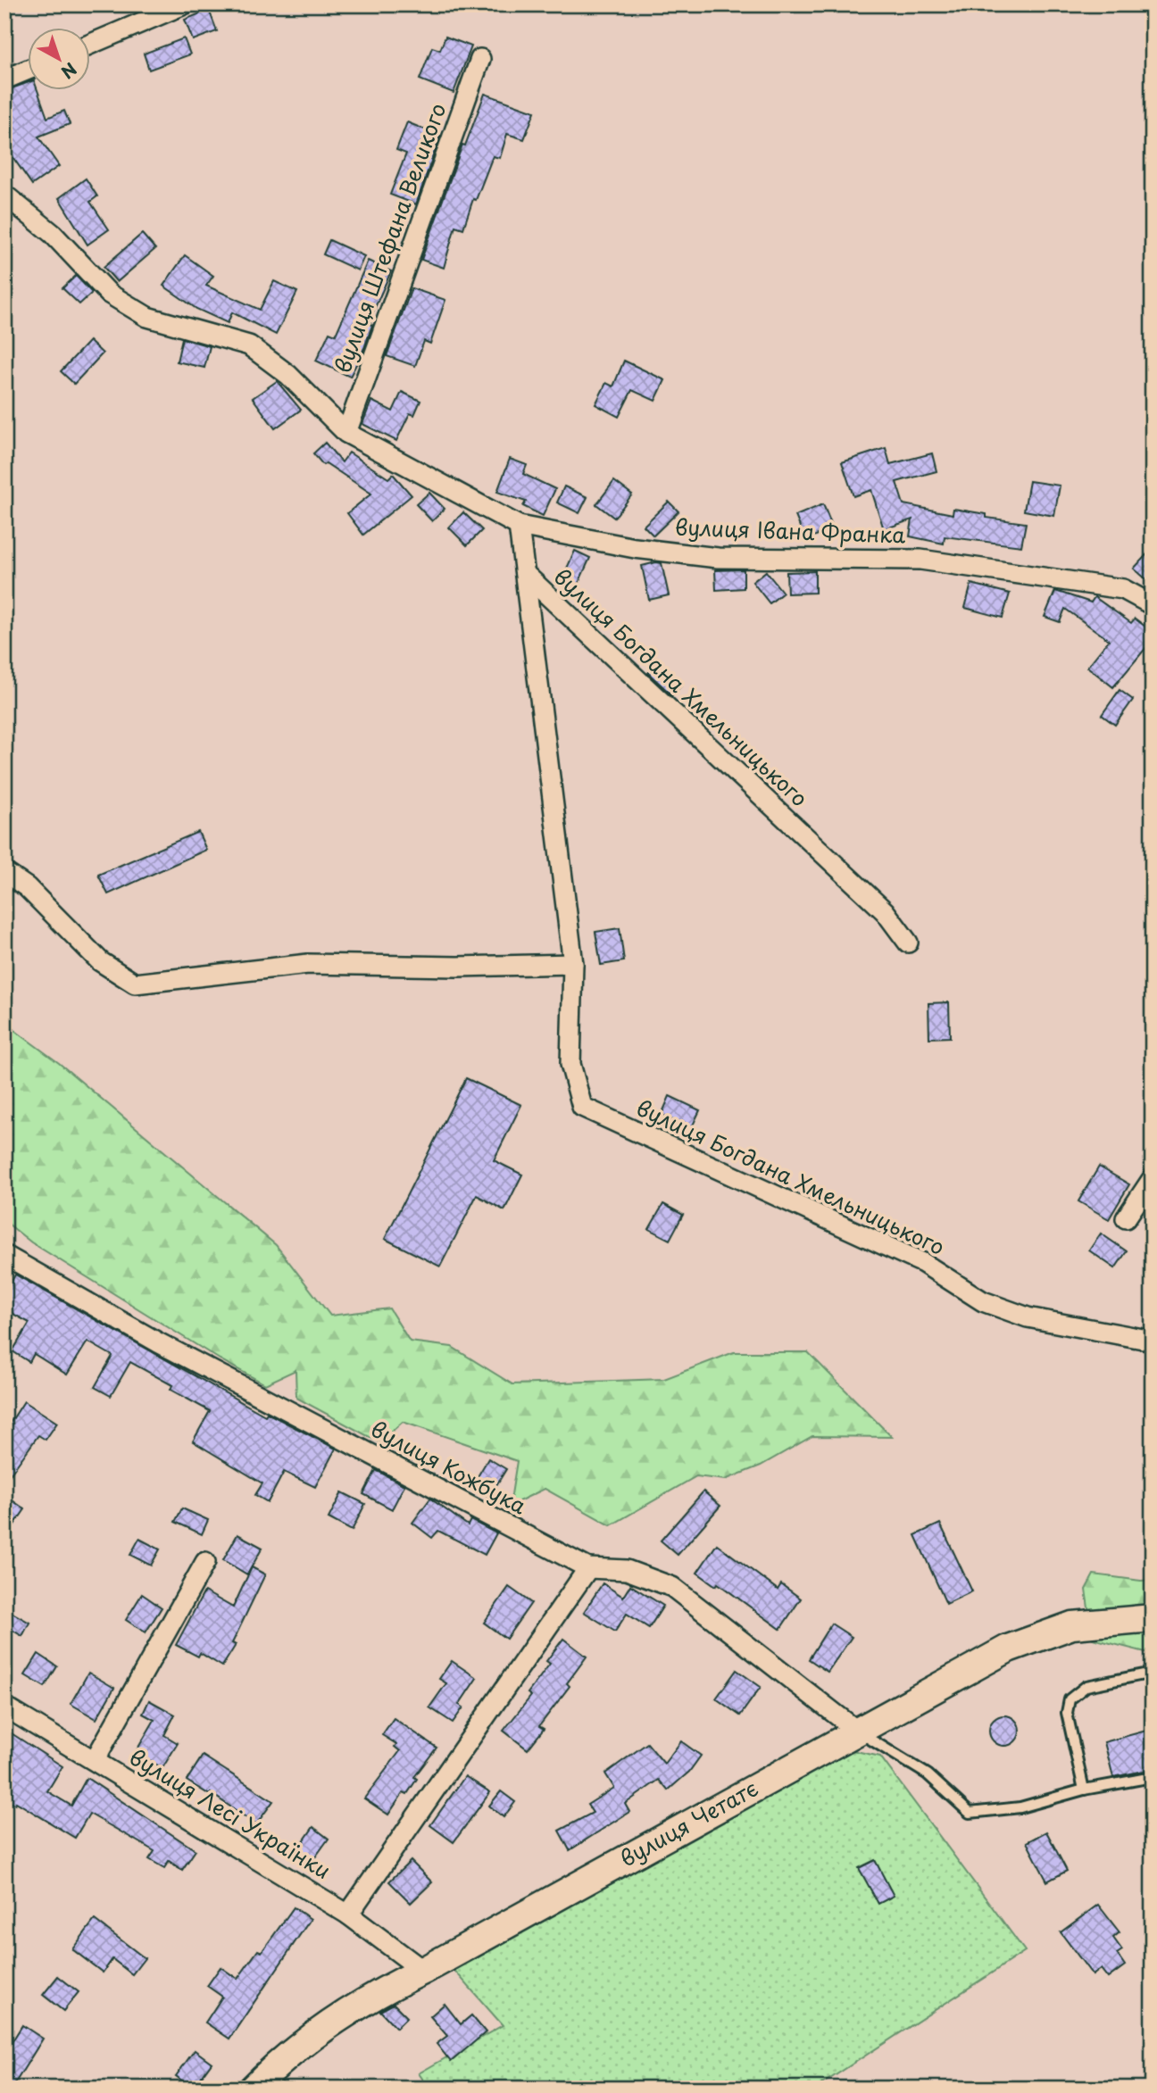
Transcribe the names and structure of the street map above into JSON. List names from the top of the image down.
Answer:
{
  "streets": {
    "street": [
      "вулиця Штефана Великого",
      "вулиця Івана Франка",
      "вулиця Богдана Хмельницького",
      "вулиця Кожбука",
      "вулиця Лесі Українки",
      "вулиця Четатє"
    ]
  },
  "crossings": [
    ["вулиця Штефана Великого", "вулиця Івана Франка"],
    ["вулиця Івана Франка", "вулиця Богдана Хмельницького"],
    ["вулиця Кожбука", "вулиця Четатє"],
    ["вулиця Лесі Українки", "вулиця Четатє"]
  ],
  "north": "bottom right"
}
